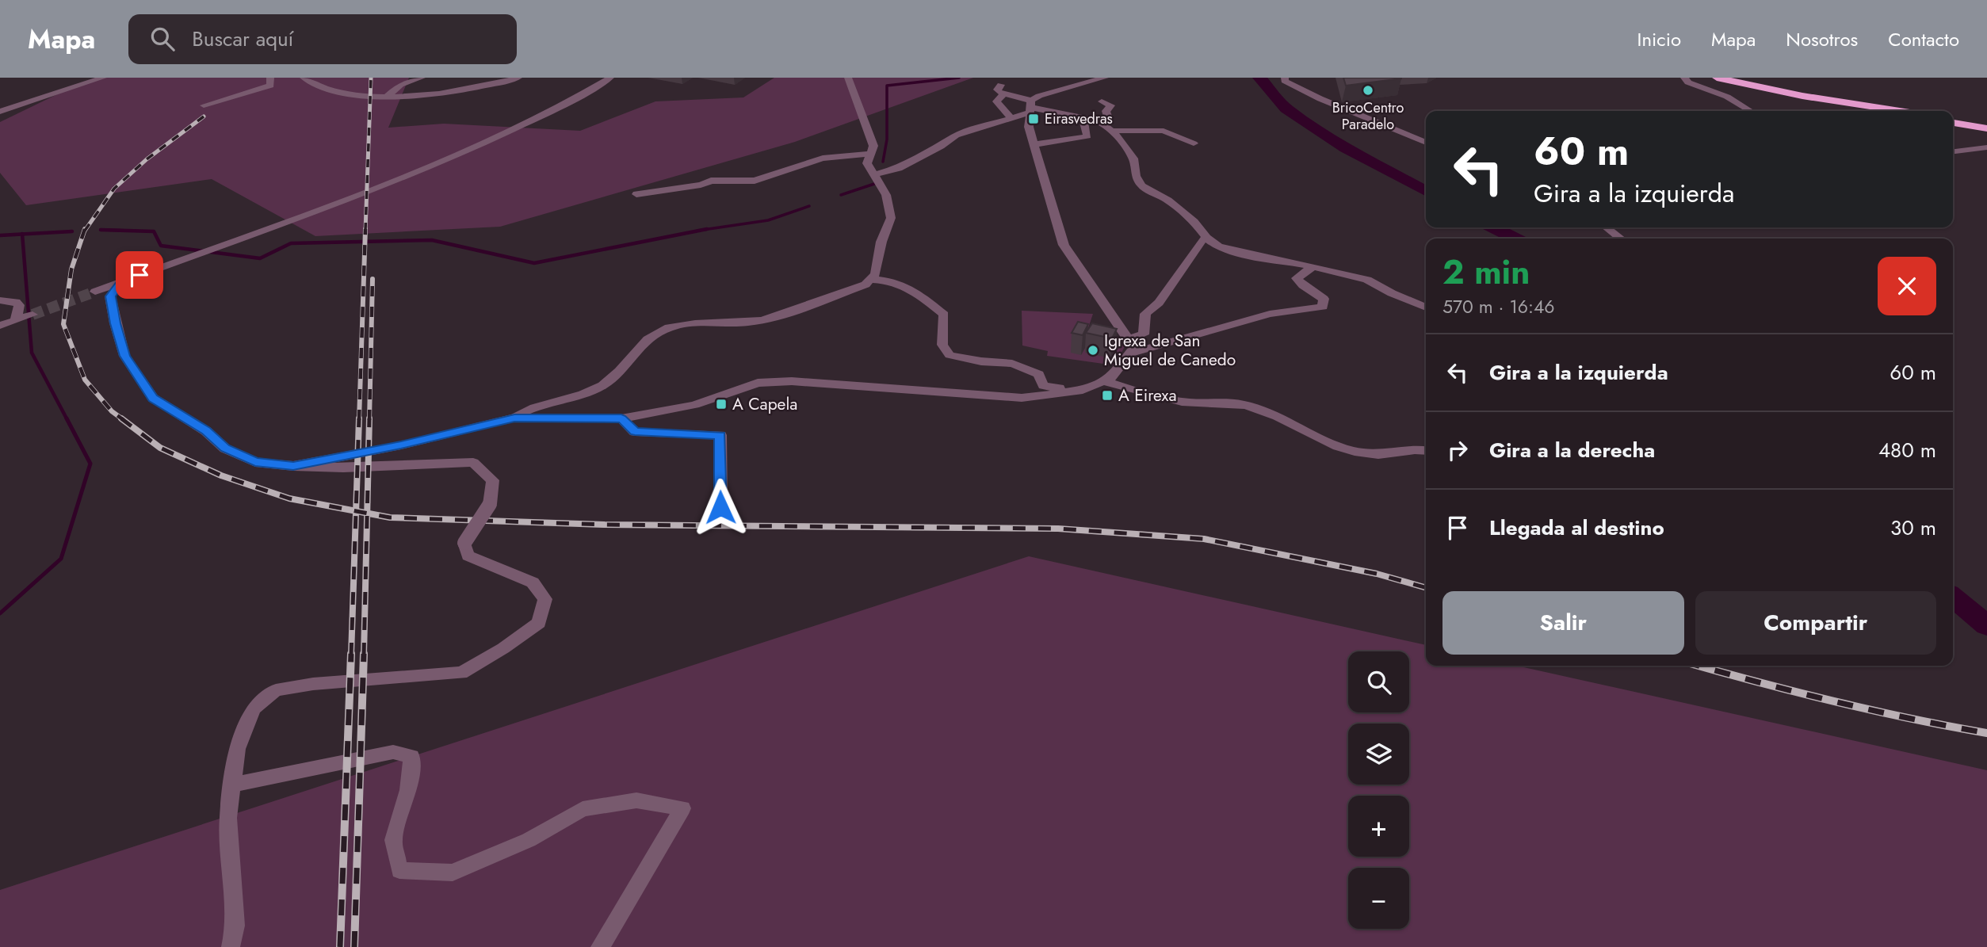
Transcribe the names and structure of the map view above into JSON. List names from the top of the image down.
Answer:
{
  "places": {
    "other": ["BricoCentro Paradelo", "Igrexa de San Miguel de Canedo"],
    "transit": ["Eirasvedras", "A Eirexa", "A Capela"]
  },
  "page": {
    "header": "Mapa",
    "search": "Buscar aquí",
    "nav": [
      "Inicio",
      "Mapa",
      "Nosotros",
      "Contacto"
    ],
    "turn": ["60 m", "Gira a la izquierda"],
    "heading": ["2 min", "570 m · 16:46"],
    "list": [
      {
        "name": "Gira a la izquierda",
        "value": "60 m"
      },
      {
        "name": "Gira a la derecha",
        "value": "480 m"
      },
      {
        "name": "Llegada al destino",
        "value": "30 m"
      }
    ],
    "buttons": ["Salir", "Compartir"],
    "map_buttons": ["+", "−"]
  }
}
